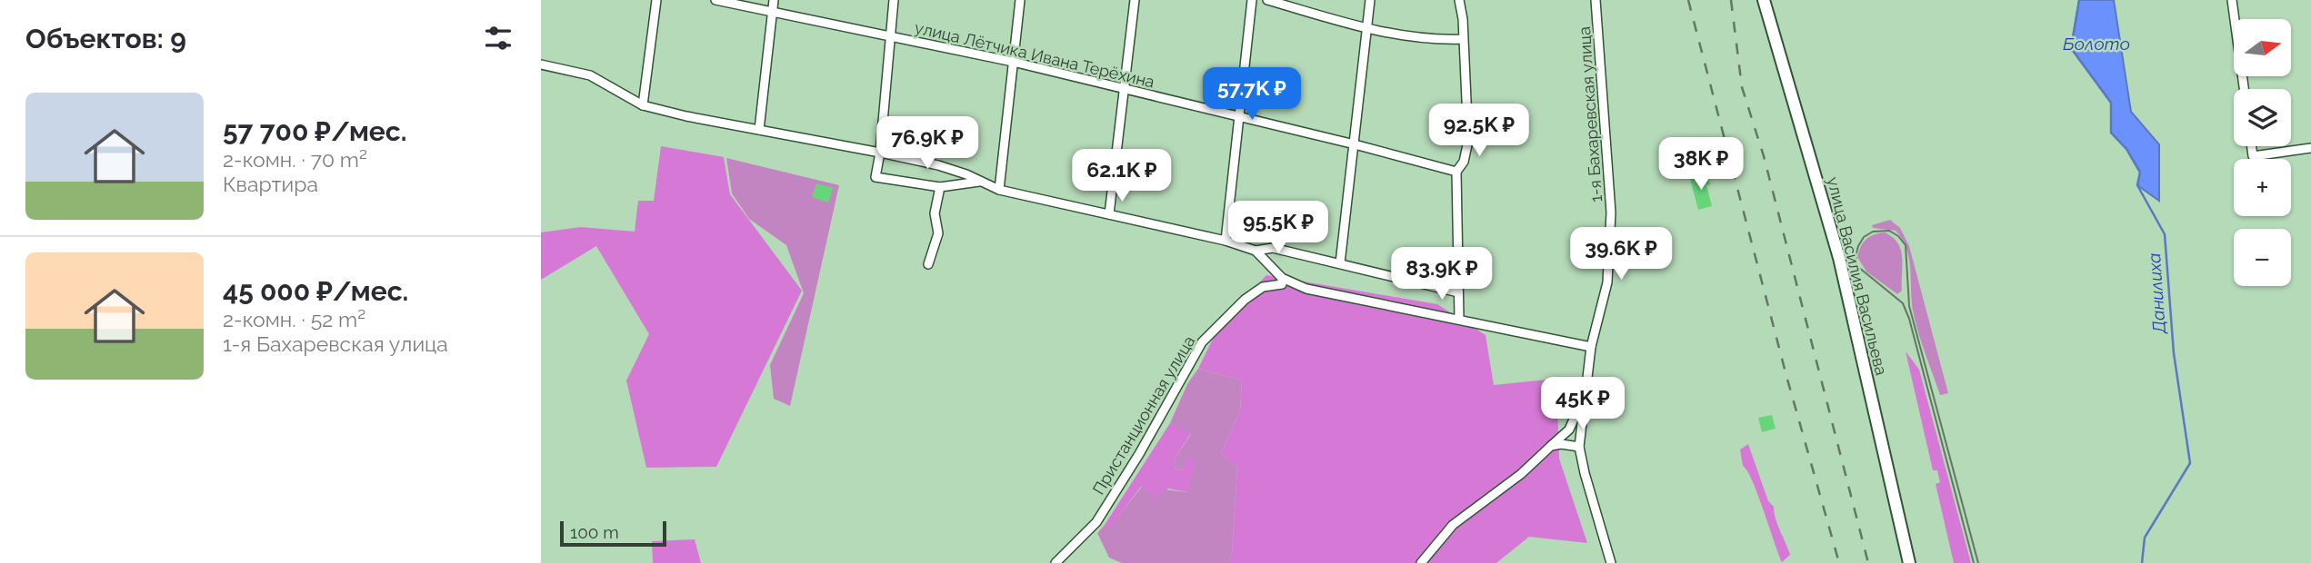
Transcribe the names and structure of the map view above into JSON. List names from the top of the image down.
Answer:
{
  "streets": {
    "main road": ["улица Василия Васильева"],
    "street": ["улица Лётчика Ивана Терёхина", "1-я Бахаревская улица", "Пристанционная улица"]
  },
  "water": ["Болото", "Данилиха"],
  "scale_bar": "100 m",
  "north": "right",
  "page": {
    "heading": "Объектов: 9",
    "map_buttons": ["+", "−"],
    "price": [
      "57.7K ₽",
      "92.5K ₽",
      "76.9K ₽",
      "38K ₽",
      "62.1K ₽",
      "95.5K ₽",
      "39.6K ₽",
      "83.9K ₽",
      "45K ₽"
    ],
    "list": [
      {
        "name": "57 700 ₽/мес.",
        "note": "2-комн. · 70 m² · Квартира"
      },
      {
        "name": "45 000 ₽/мес.",
        "note": "2-комн. · 52 m² · 1-я Бахаревская улица"
      }
    ],
    "scale": "100 m"
  }
}
